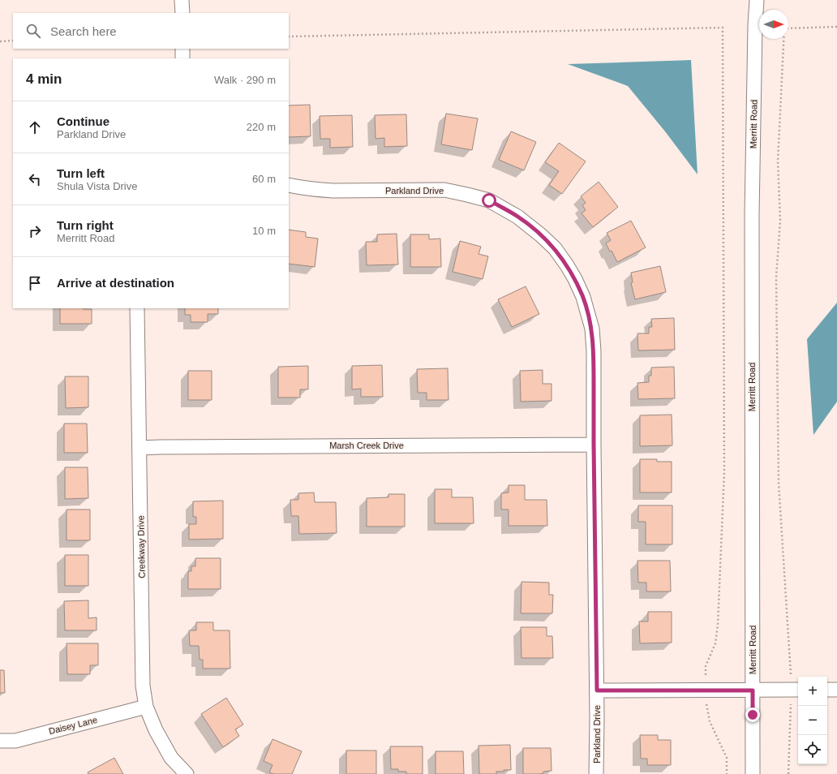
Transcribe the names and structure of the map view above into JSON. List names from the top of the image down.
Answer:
{
  "streets": {
    "street": [
      "Merritt Road",
      "Parkland Drive",
      "Marsh Creek Drive",
      "Creekway Drive",
      "Daisey Lane"
    ]
  },
  "crossings": [
    ["Parkland Drive", "Marsh Creek Drive"],
    ["Marsh Creek Drive", "Creekway Drive"],
    ["Creekway Drive", "Daisey Lane"]
  ],
  "north": "right",
  "page": {
    "search": "Search here",
    "heading": ["4 min", "Walk · 290 m"],
    "list": [
      ["Continue", "Parkland Drive", "220 m"],
      ["Turn left", "Shula Vista Drive", "60 m"],
      ["Turn right", "Merritt Road", "10 m"],
      "Arrive at destination"
    ],
    "map_buttons": ["+", "−"]
  }
}
